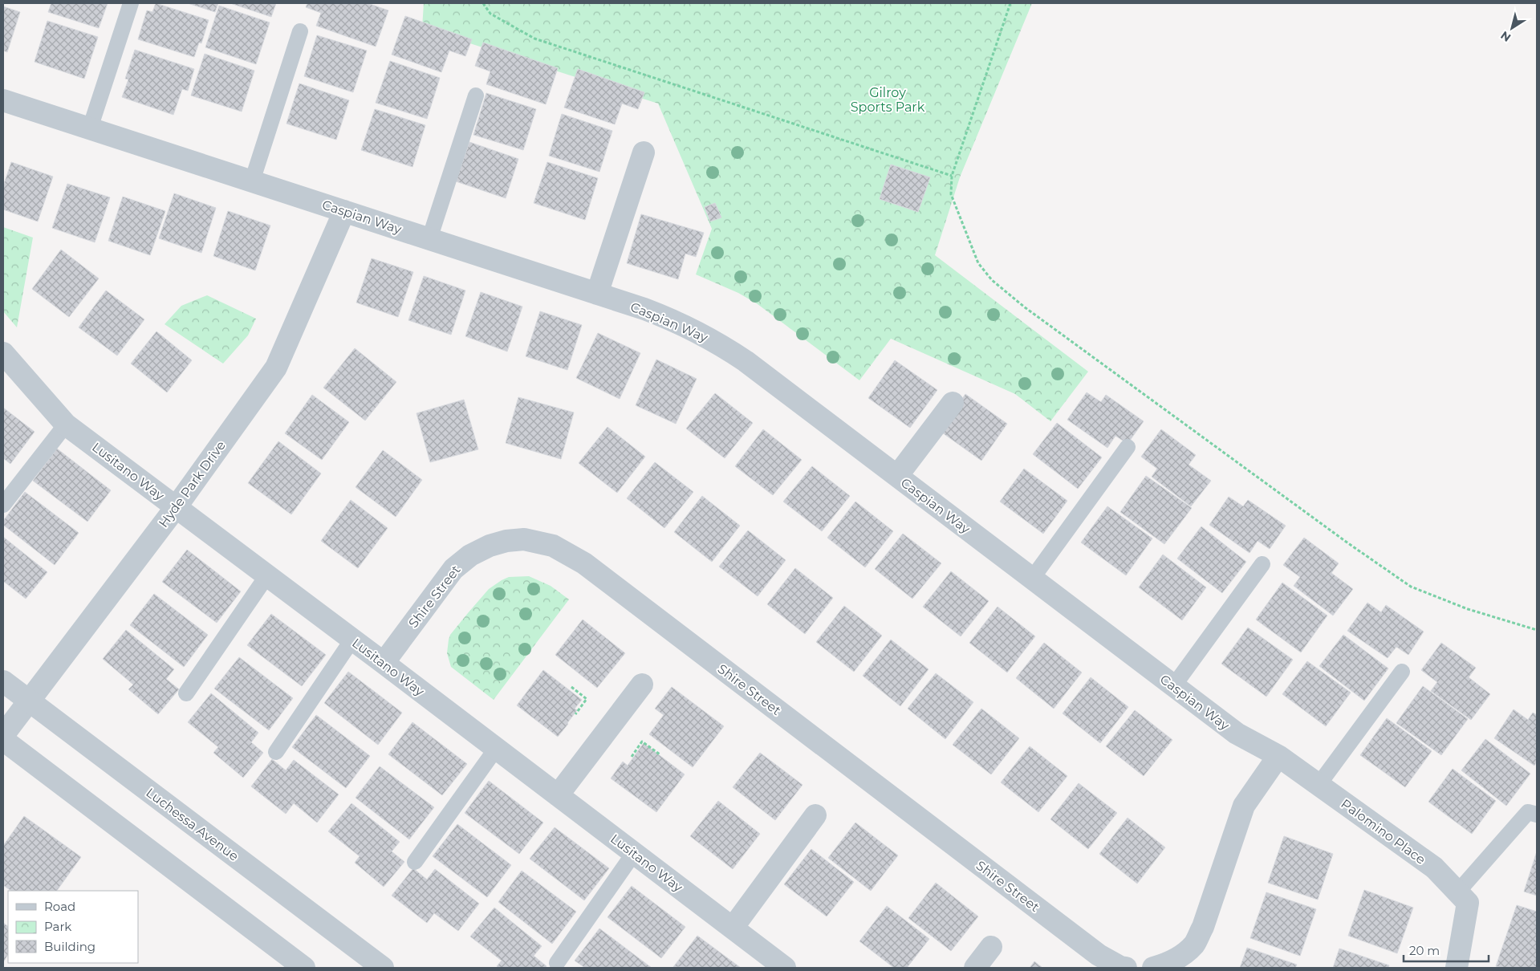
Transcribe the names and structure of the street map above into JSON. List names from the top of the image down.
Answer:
{
  "streets": {
    "street": [
      "Caspian Way",
      "Lusitano Way",
      "Hyde Park Drive",
      "Shire Street",
      "Luchessa Avenue",
      "Palomino Place"
    ]
  },
  "crossings": [
    ["Caspian Way", "Hyde Park Drive"],
    ["Caspian Way", "Palomino Place"],
    ["Lusitano Way", "Hyde Park Drive"],
    ["Lusitano Way", "Shire Street"],
    ["Hyde Park Drive", "Luchessa Avenue"]
  ],
  "parks": ["Gilroy Sports Park"],
  "legend": ["Road", "Park", "Building"],
  "scale_bar": "20 m",
  "north": "bottom left"
}
